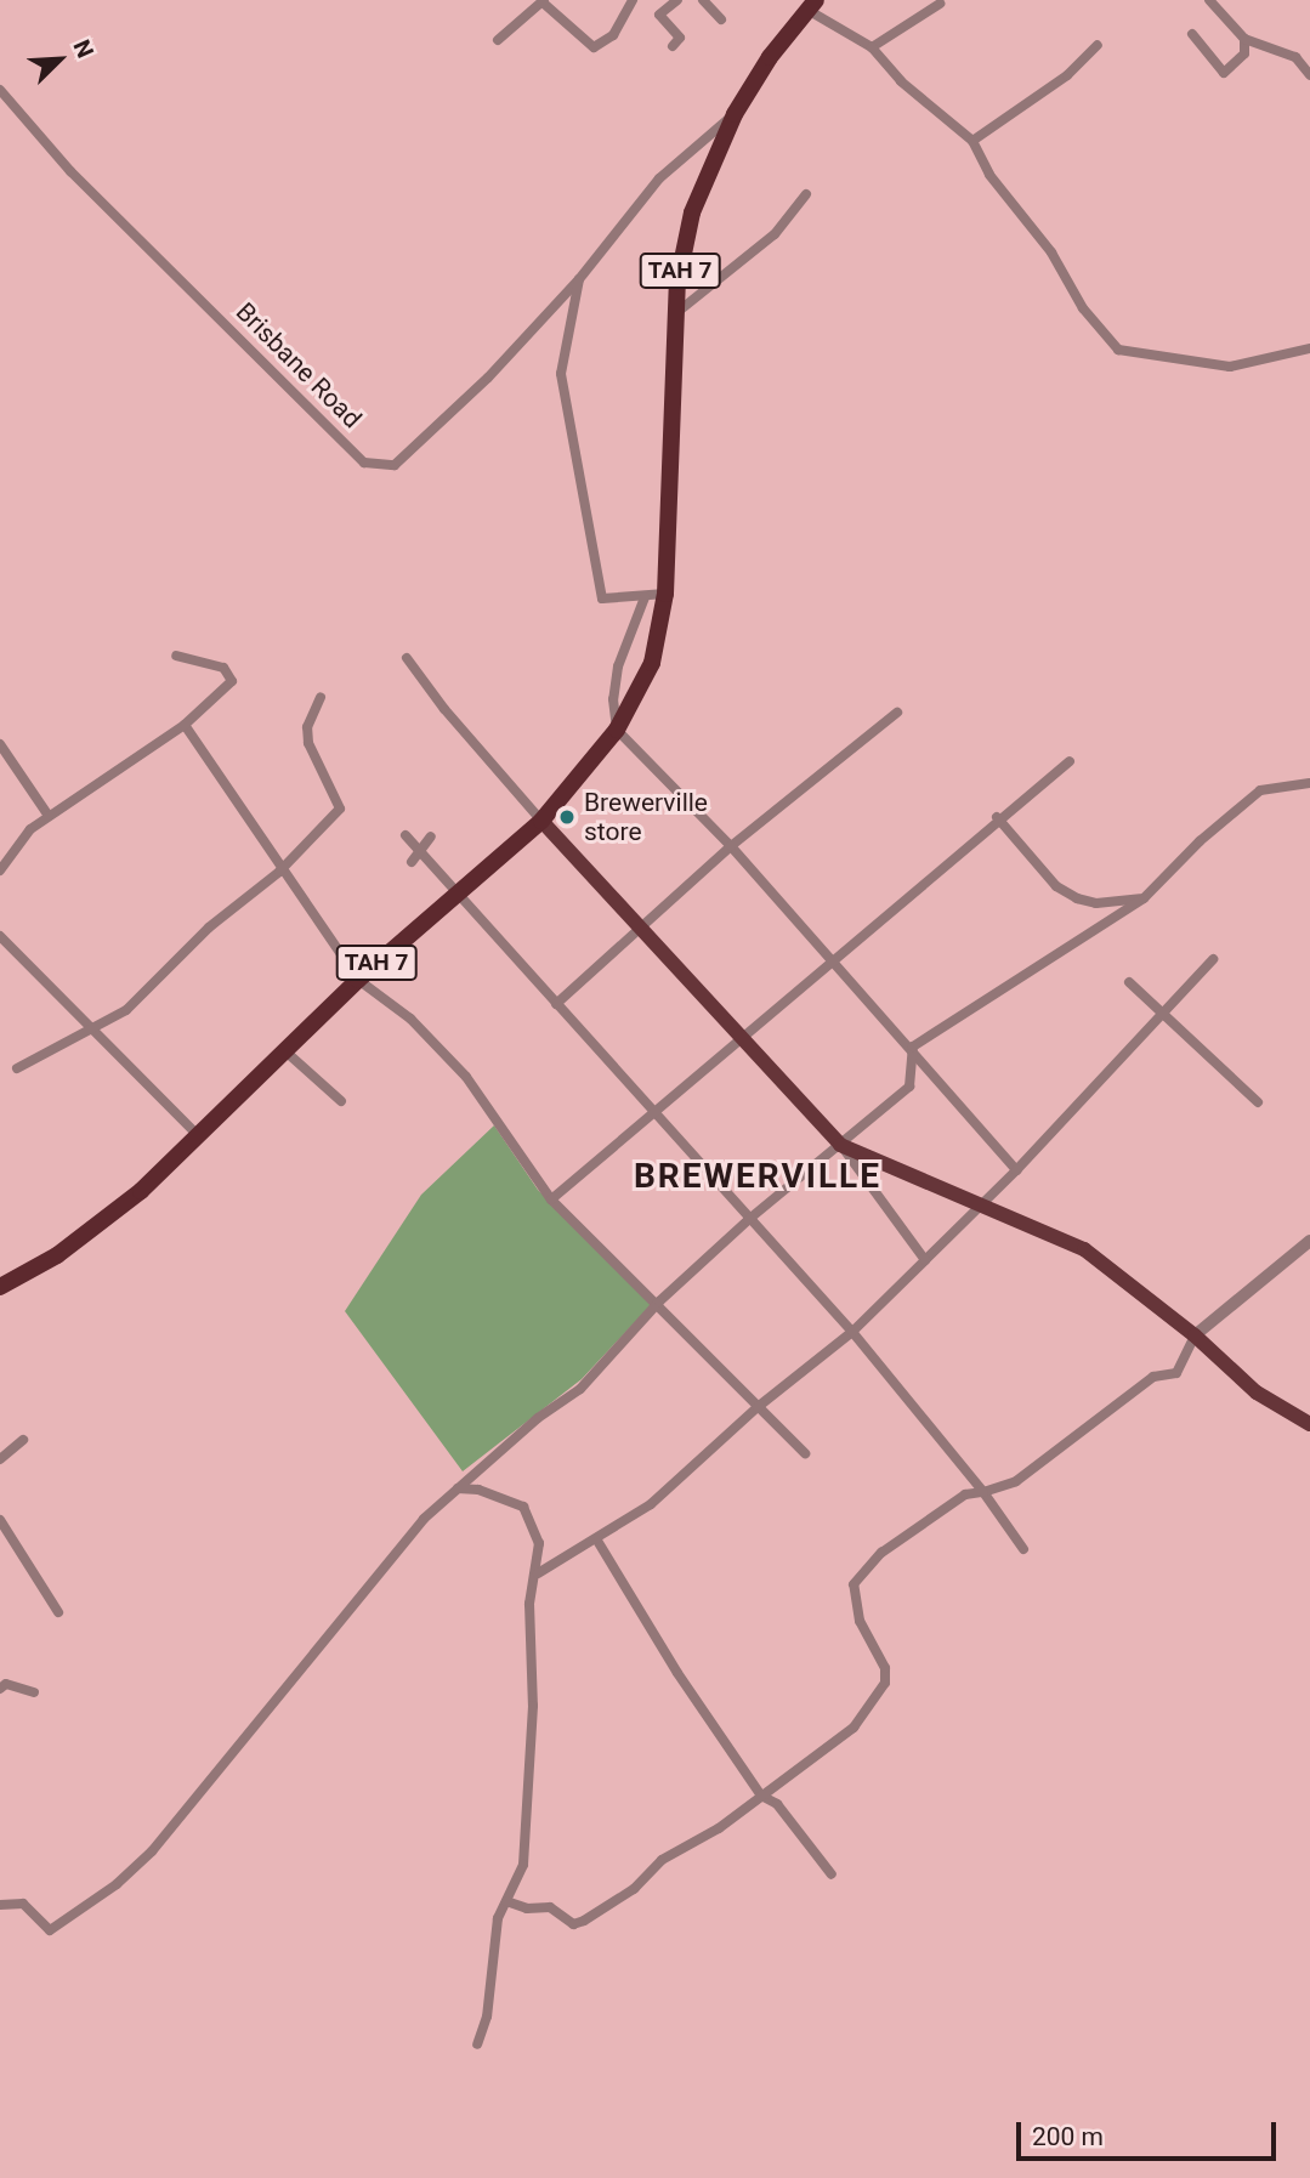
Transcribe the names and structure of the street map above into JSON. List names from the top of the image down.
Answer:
{
  "streets": {
    "highway": ["TAH 7"],
    "street": ["Brisbane Road"]
  },
  "crossings": [
    ["TAH 7", "Brisbane Road"]
  ],
  "districts": ["BREWERVILLE"],
  "places": ["Brewerville store"],
  "scale_bar": "200 m",
  "north": "top right"
}
